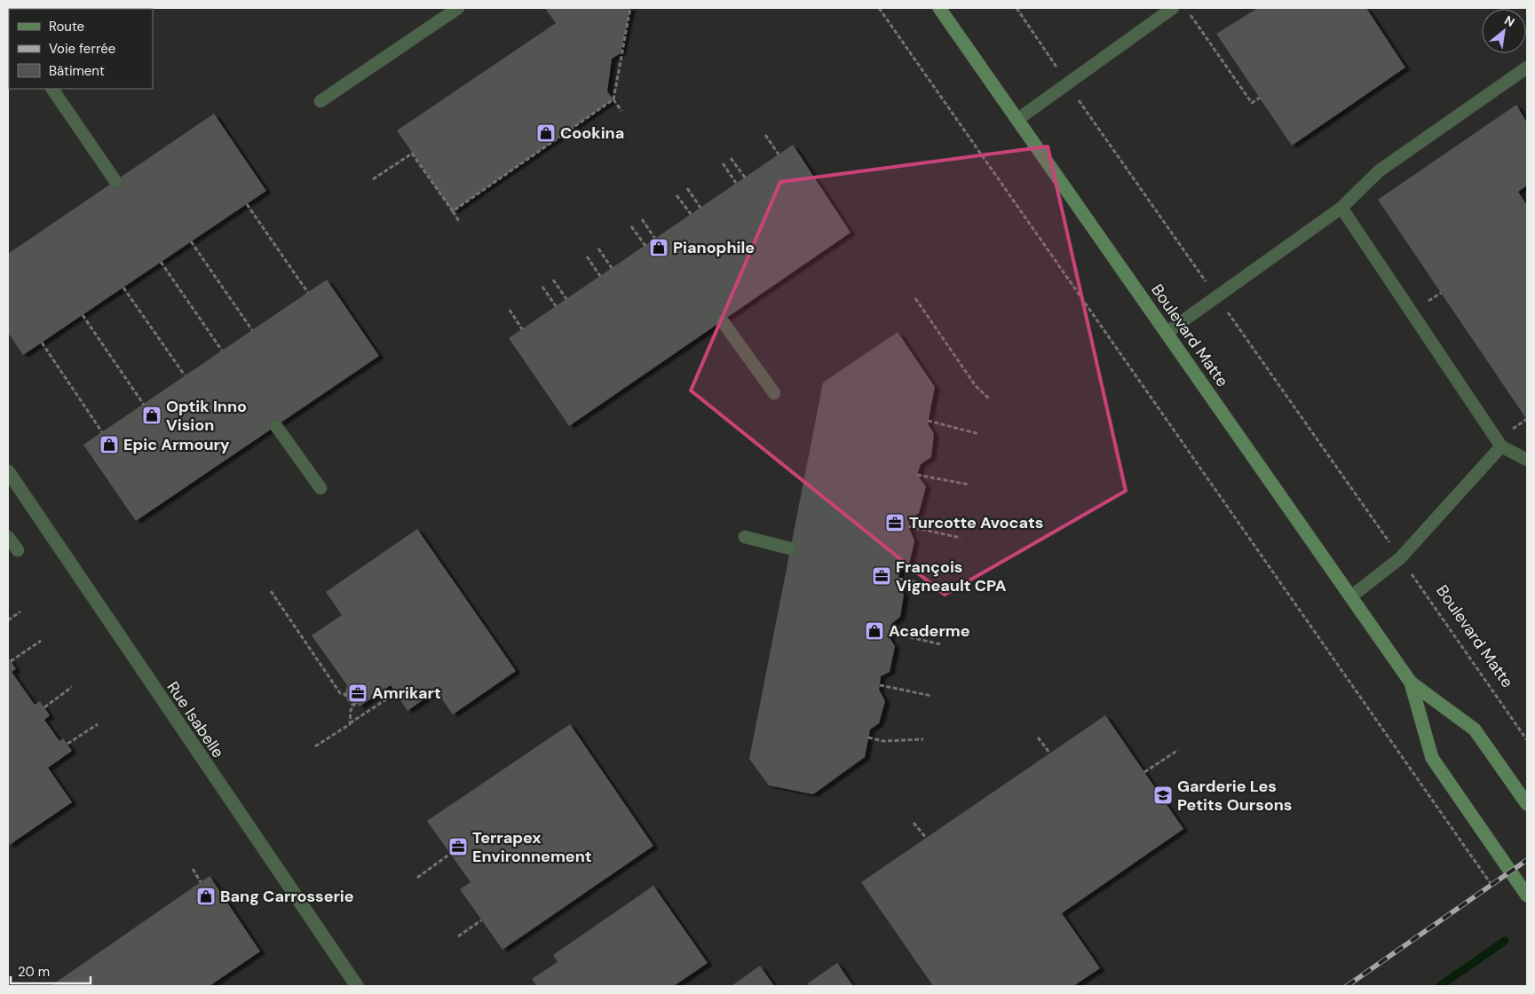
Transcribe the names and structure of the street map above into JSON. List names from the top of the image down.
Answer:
{
  "streets": {
    "main road": ["Boulevard Matte"],
    "street": ["Rue Isabelle"]
  },
  "places": {
    "shop": [
      "Cookina",
      "Pianophile",
      "Optik Inno Vision",
      "Epic Armoury",
      "Acaderme",
      "Bang Carrosserie"
    ],
    "office": [
      "Turcotte Avocats",
      "François Vigneault CPA",
      "Amrikart",
      "Terrapex Environnement"
    ],
    "school or university": ["Garderie Les Petits Oursons"]
  },
  "legend": ["Route", "Voie ferrée", "Bâtiment"],
  "scale_bar": "20 m",
  "north": "top right"
}
